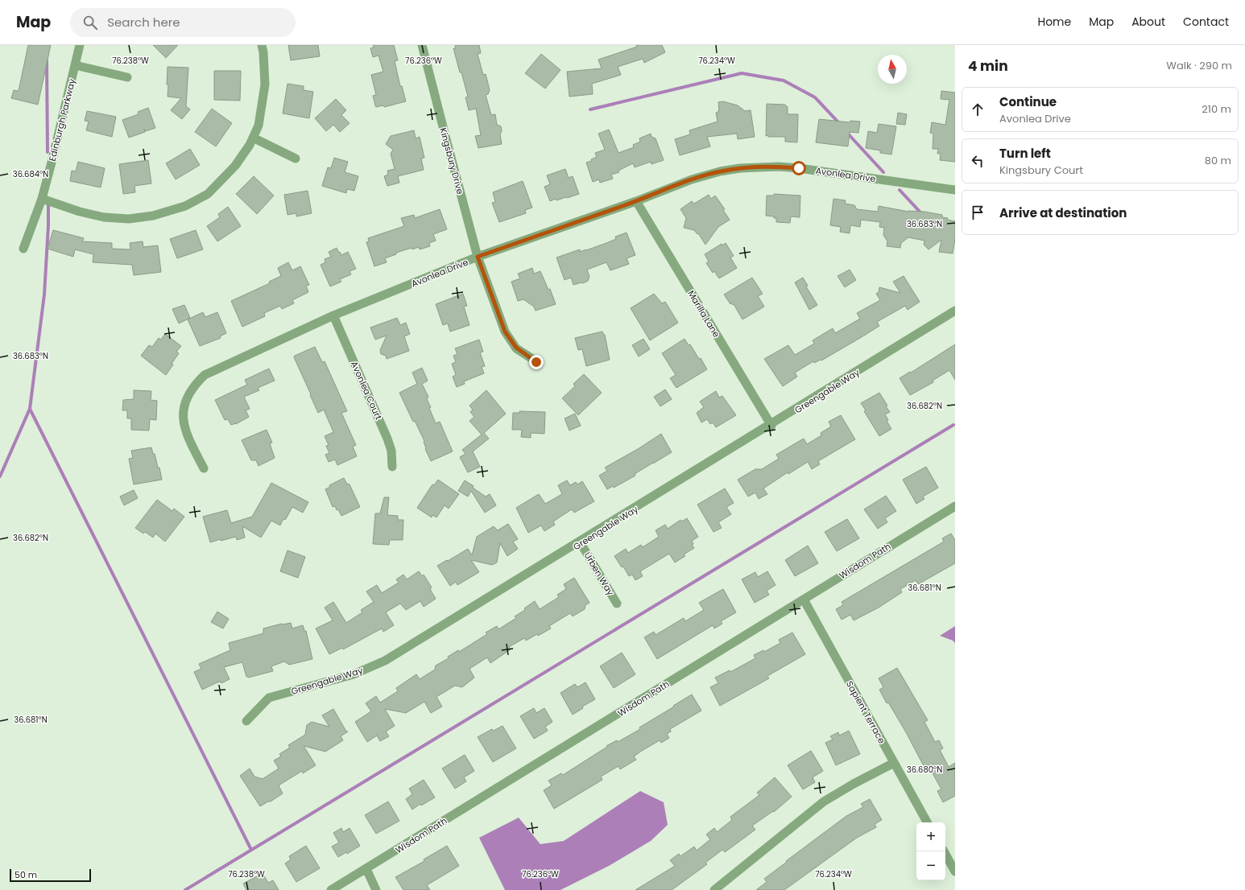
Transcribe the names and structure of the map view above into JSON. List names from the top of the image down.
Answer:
{
  "streets": {
    "street": [
      "Edinburgh Parkway",
      "Kingsbury Drive",
      "Avonlea Drive",
      "Marilla Lane",
      "Avonlea Court",
      "Greengable Way",
      "Wisdom Path",
      "Urben Way",
      "Sapient Terrace"
    ]
  },
  "crossings": [
    ["Kingsbury Drive", "Avonlea Drive"],
    ["Avonlea Drive", "Marilla Lane"],
    ["Avonlea Drive", "Avonlea Court"],
    ["Marilla Lane", "Greengable Way"],
    ["Greengable Way", "Urben Way"],
    ["Wisdom Path", "Sapient Terrace"]
  ],
  "scale_bar": "50 m",
  "north": "top",
  "page": {
    "header": "Map",
    "search": "Search here",
    "nav": [
      "Home",
      "Map",
      "About",
      "Contact"
    ],
    "heading": ["4 min", "Walk · 290 m"],
    "list": [
      ["Continue", "Avonlea Drive", "210 m"],
      ["Turn left", "Kingsbury Court", "80 m"],
      "Arrive at destination"
    ],
    "map_buttons": ["+", "−"],
    "scale": "50 m"
  },
  "coordinates": [
    "76.238°W",
    "76.236°W",
    "76.234°W",
    "36.684°N",
    "36.683°N",
    "36.682°N",
    "36.681°N",
    "36.680°N"
  ]
}
